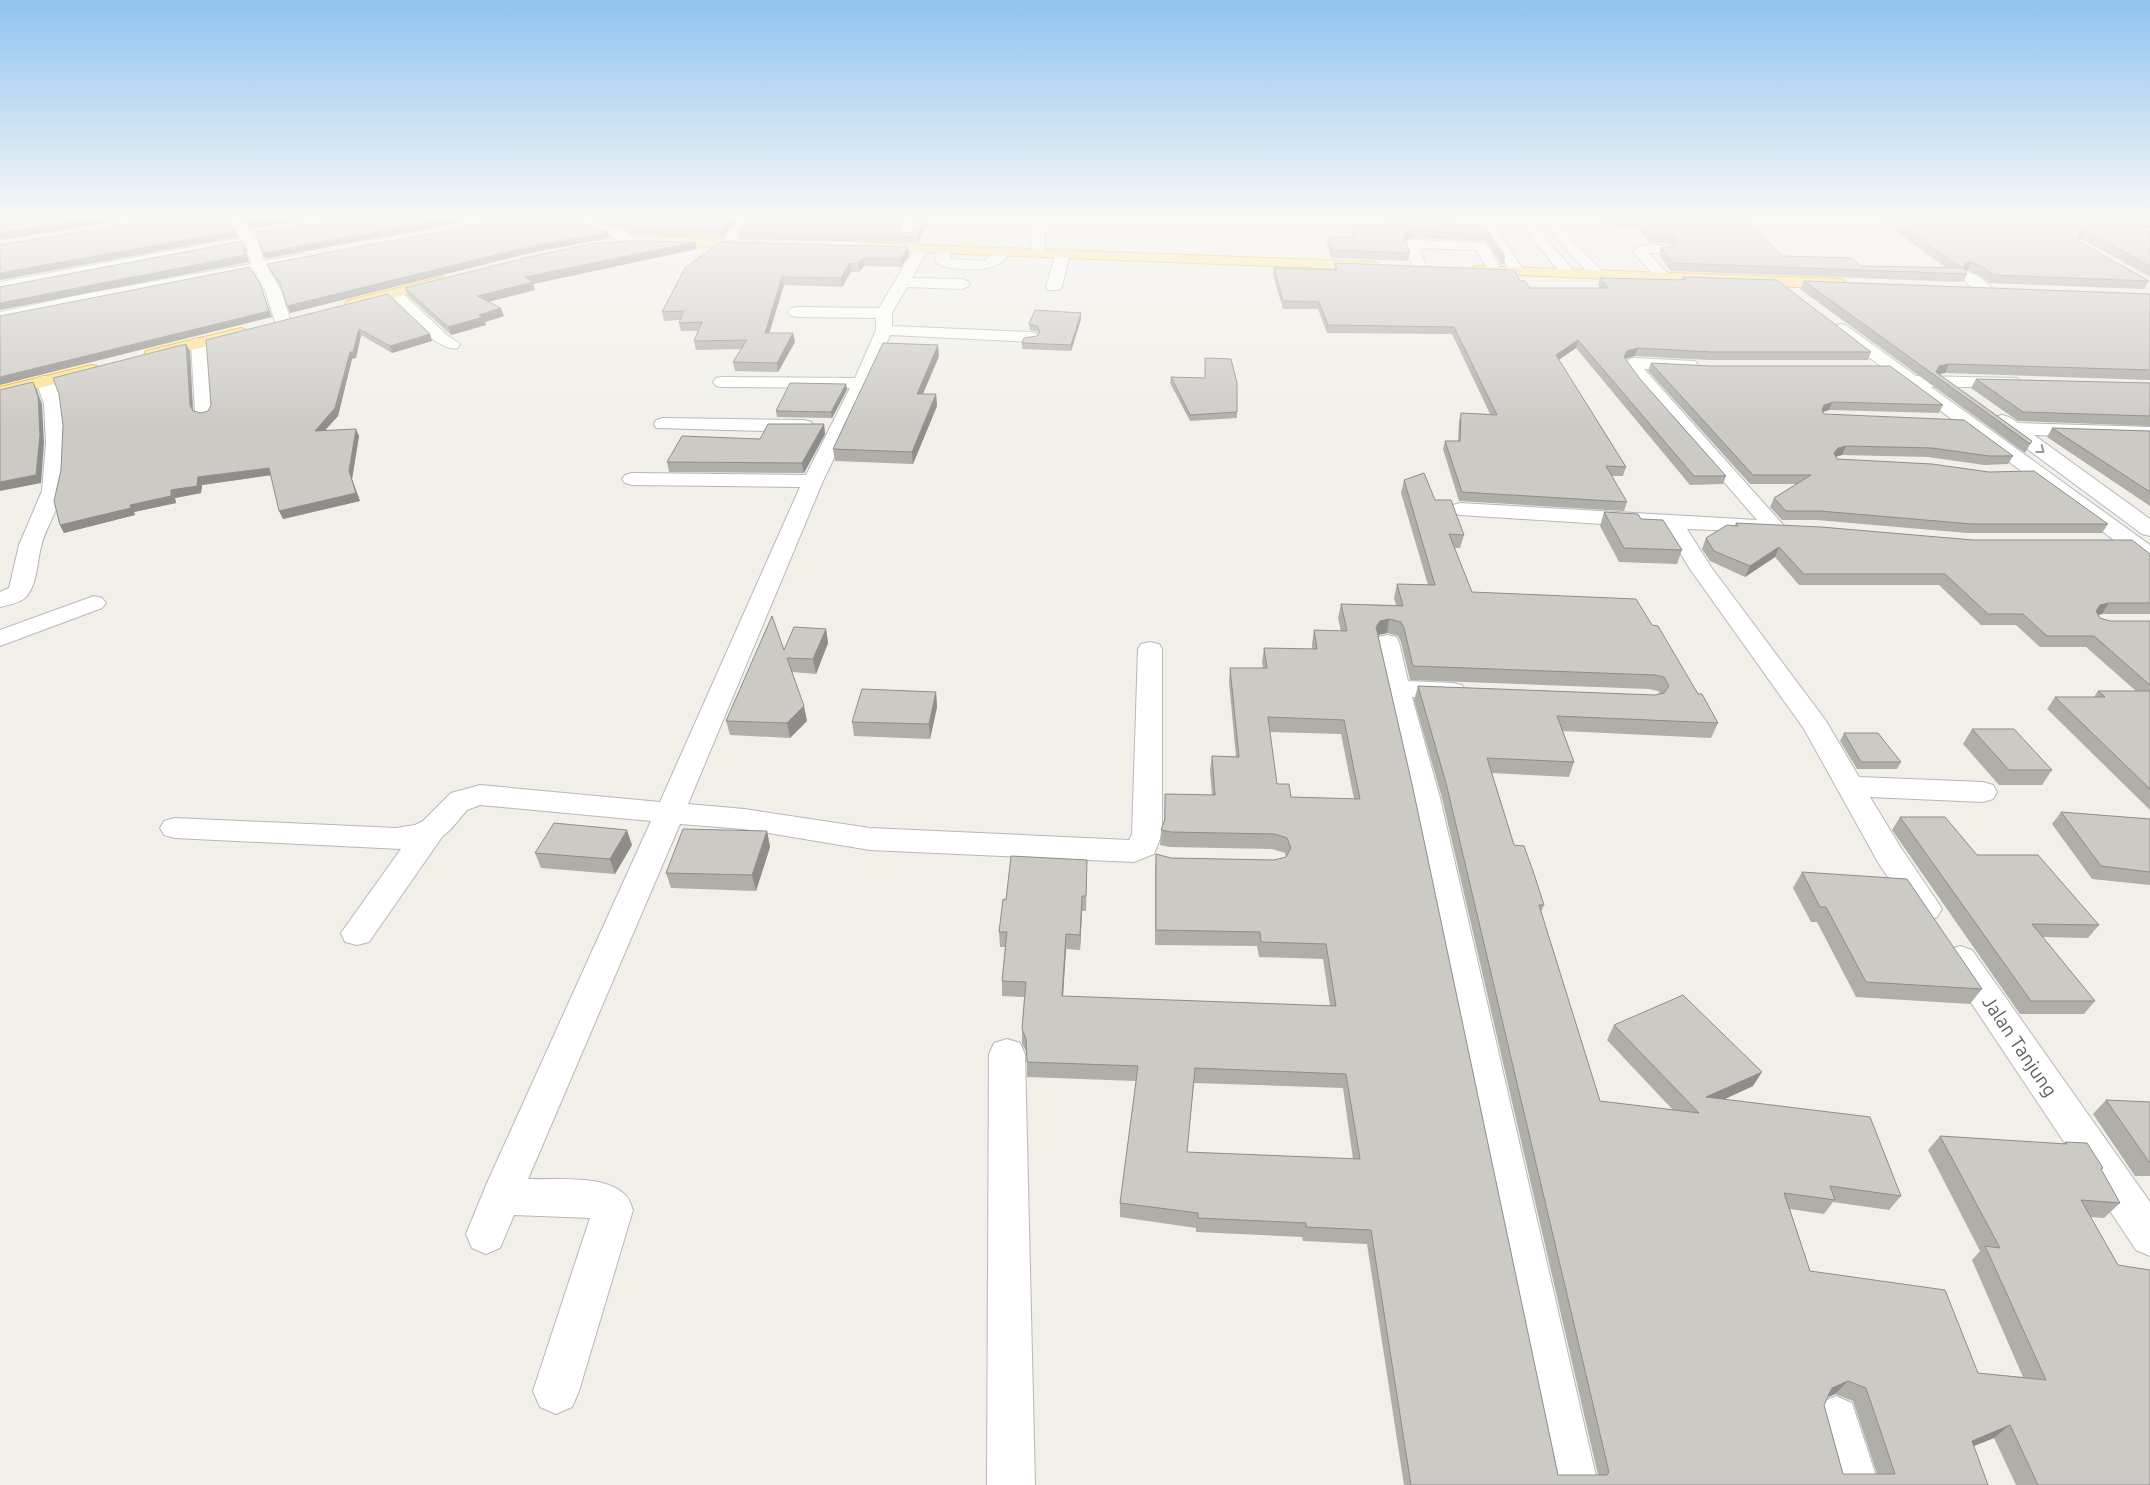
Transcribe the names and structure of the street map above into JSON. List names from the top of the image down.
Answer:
{
  "streets": {
    "street": ["Jalan Tanjung"]
  }
}
